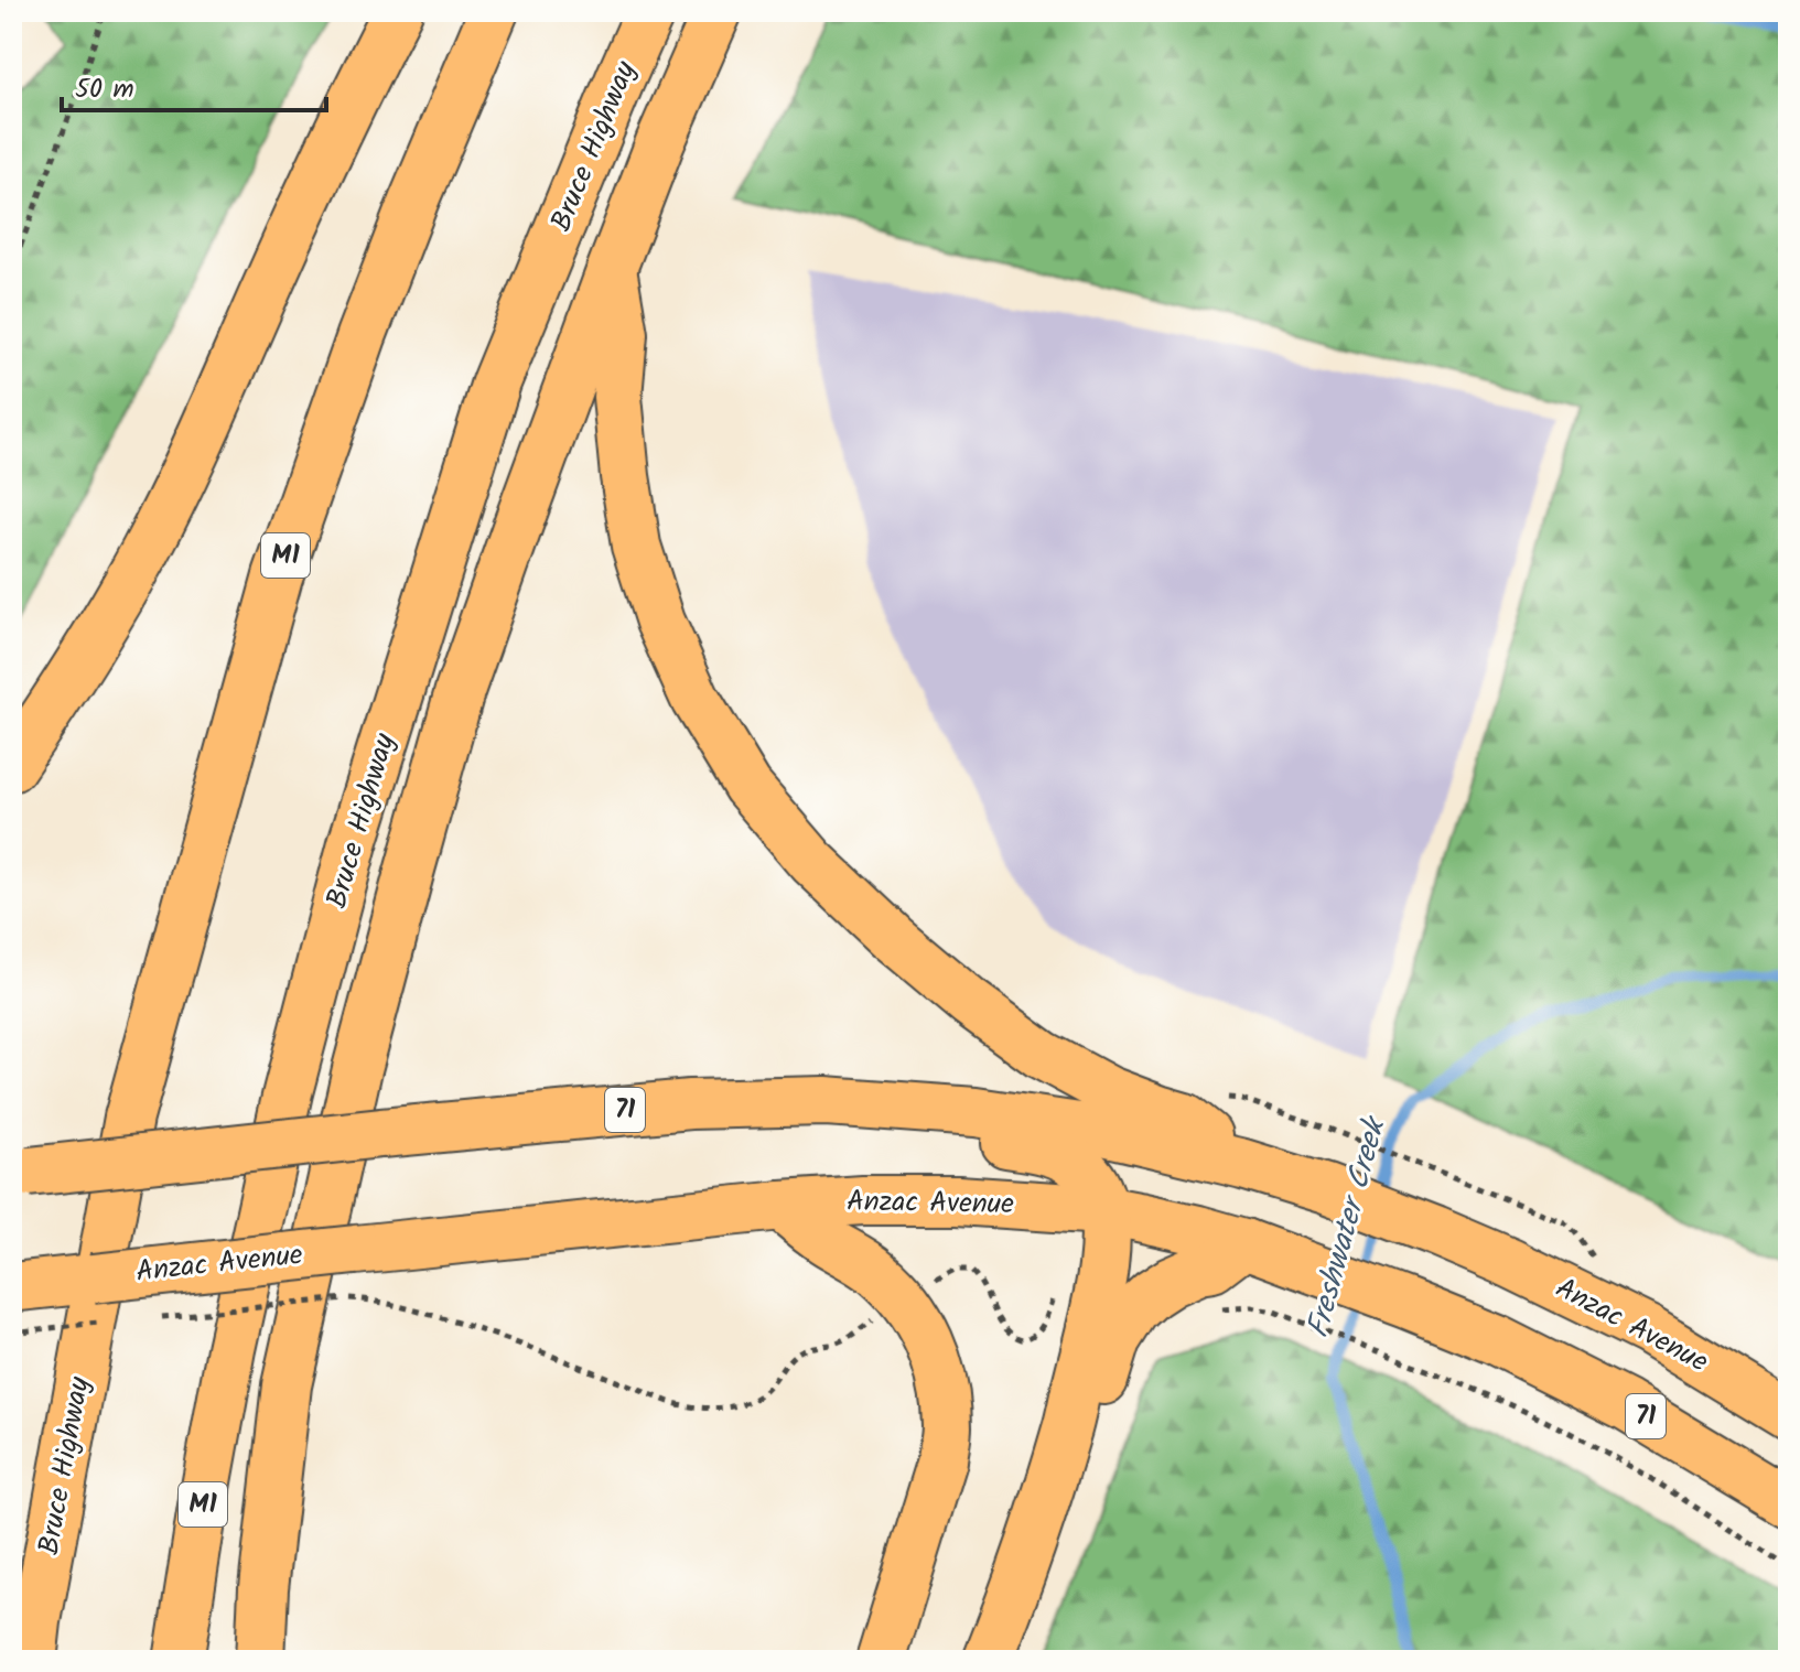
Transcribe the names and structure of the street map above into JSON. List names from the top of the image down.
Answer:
{
  "streets": {
    "highway": [
      "Bruce Highway",
      "M1",
      "71",
      "Anzac Avenue"
    ]
  },
  "water": ["Freshwater Creek"],
  "scale_bar": "50 m"
}
